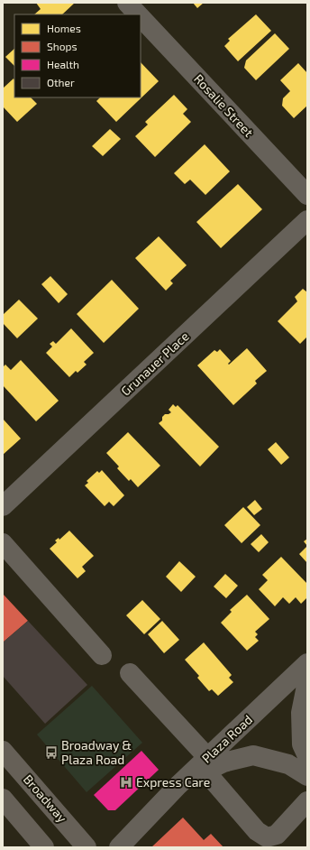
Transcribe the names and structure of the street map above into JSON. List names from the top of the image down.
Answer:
{
  "streets": {
    "main road": ["Broadway"],
    "street": ["Rosalie Street", "Grunauer Place", "Plaza Road"]
  },
  "places": {
    "bus stop": ["Broadway & Plaza Road"],
    "hospital": ["Express Care"]
  },
  "legend": [
    "Homes",
    "Shops",
    "Health",
    "Other"
  ]
}
